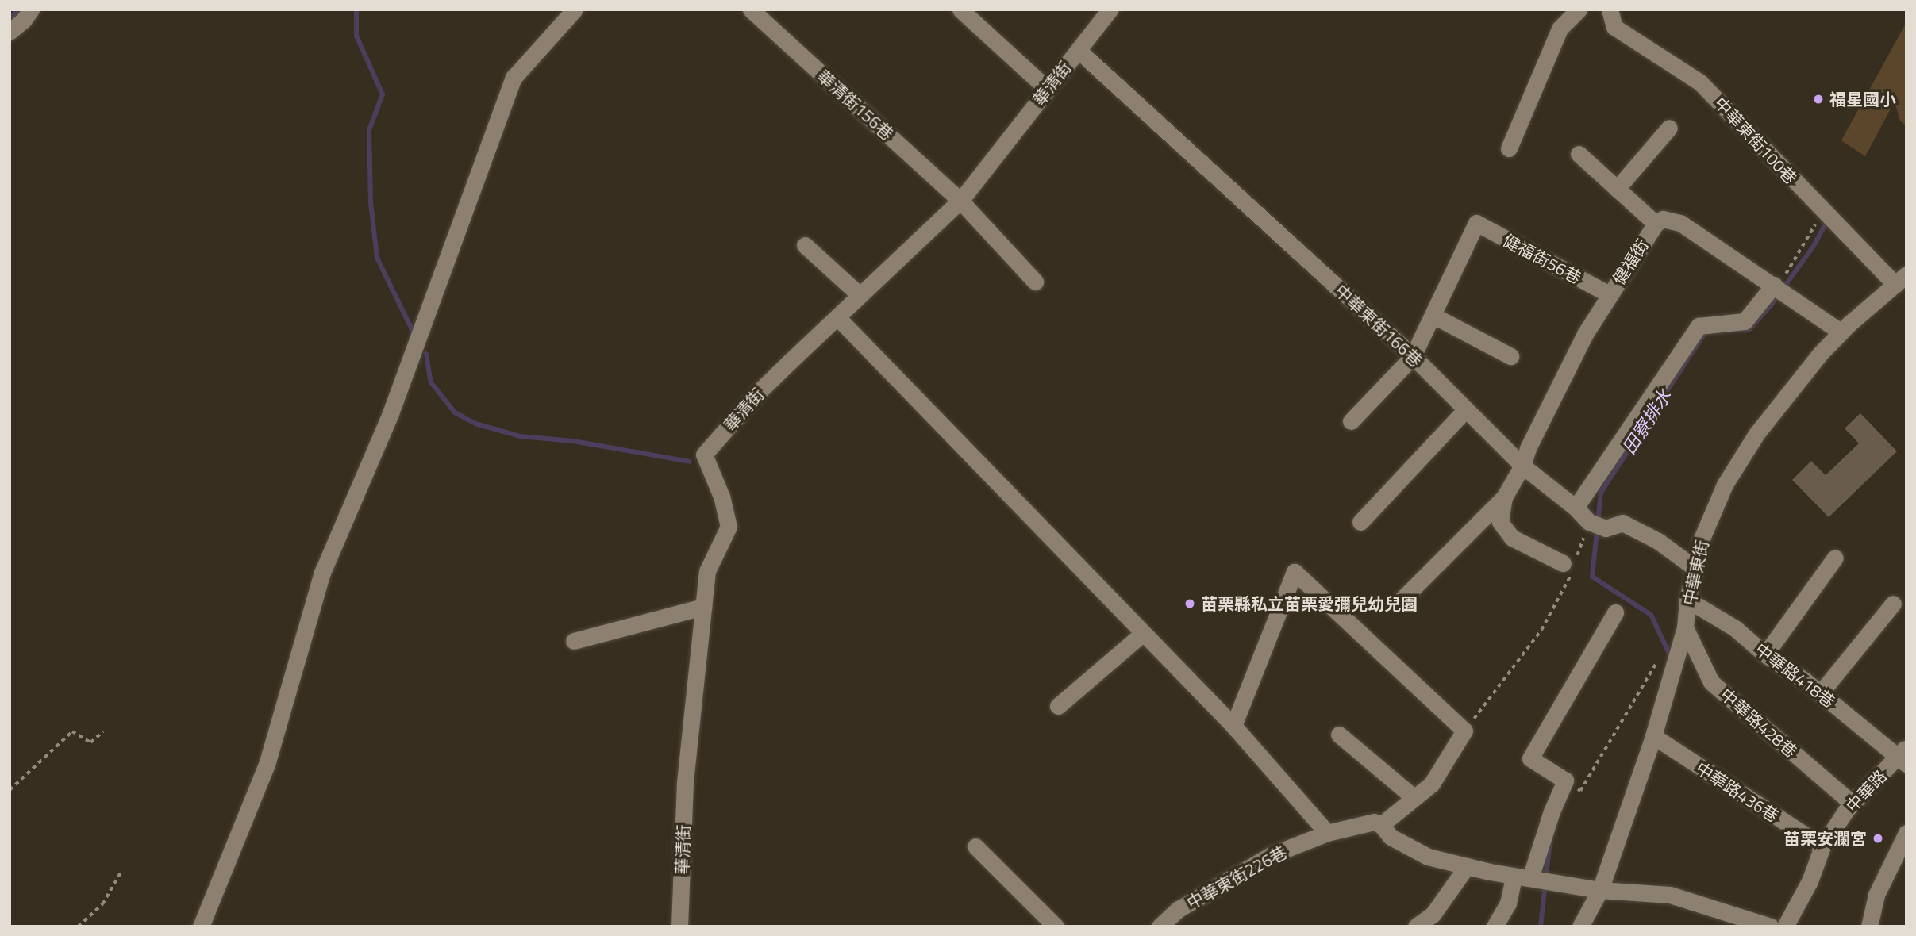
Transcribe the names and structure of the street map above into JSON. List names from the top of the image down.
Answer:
{
  "streets": {
    "street": [
      "華清街",
      "華清街156巷",
      "中華東街100巷",
      "健福街56巷",
      "健福街",
      "中華東街166巷",
      "中華東街",
      "中華路418巷",
      "中華路428巷",
      "中華路",
      "中華路436巷",
      "中華東街226巷"
    ]
  },
  "crossings": [
    ["華清街", "華清街156巷"],
    ["華清街", "中華東街166巷"],
    ["中華東街100巷", "中華東街"],
    ["健福街56巷", "健福街"],
    ["健福街", "中華東街166巷"],
    ["健福街", "中華東街"],
    ["中華東街166巷", "中華東街"],
    ["中華東街", "中華路418巷"],
    ["中華東街", "中華路428巷"],
    ["中華東街", "中華路436巷"],
    ["中華路418巷", "中華路"],
    ["中華路428巷", "中華路"],
    ["中華路", "中華路436巷"]
  ],
  "water": ["田寮排水"],
  "places": ["福星國小", "苗栗縣私立苗栗愛彌兒幼兒園", "苗栗安瀾宮"]
}
